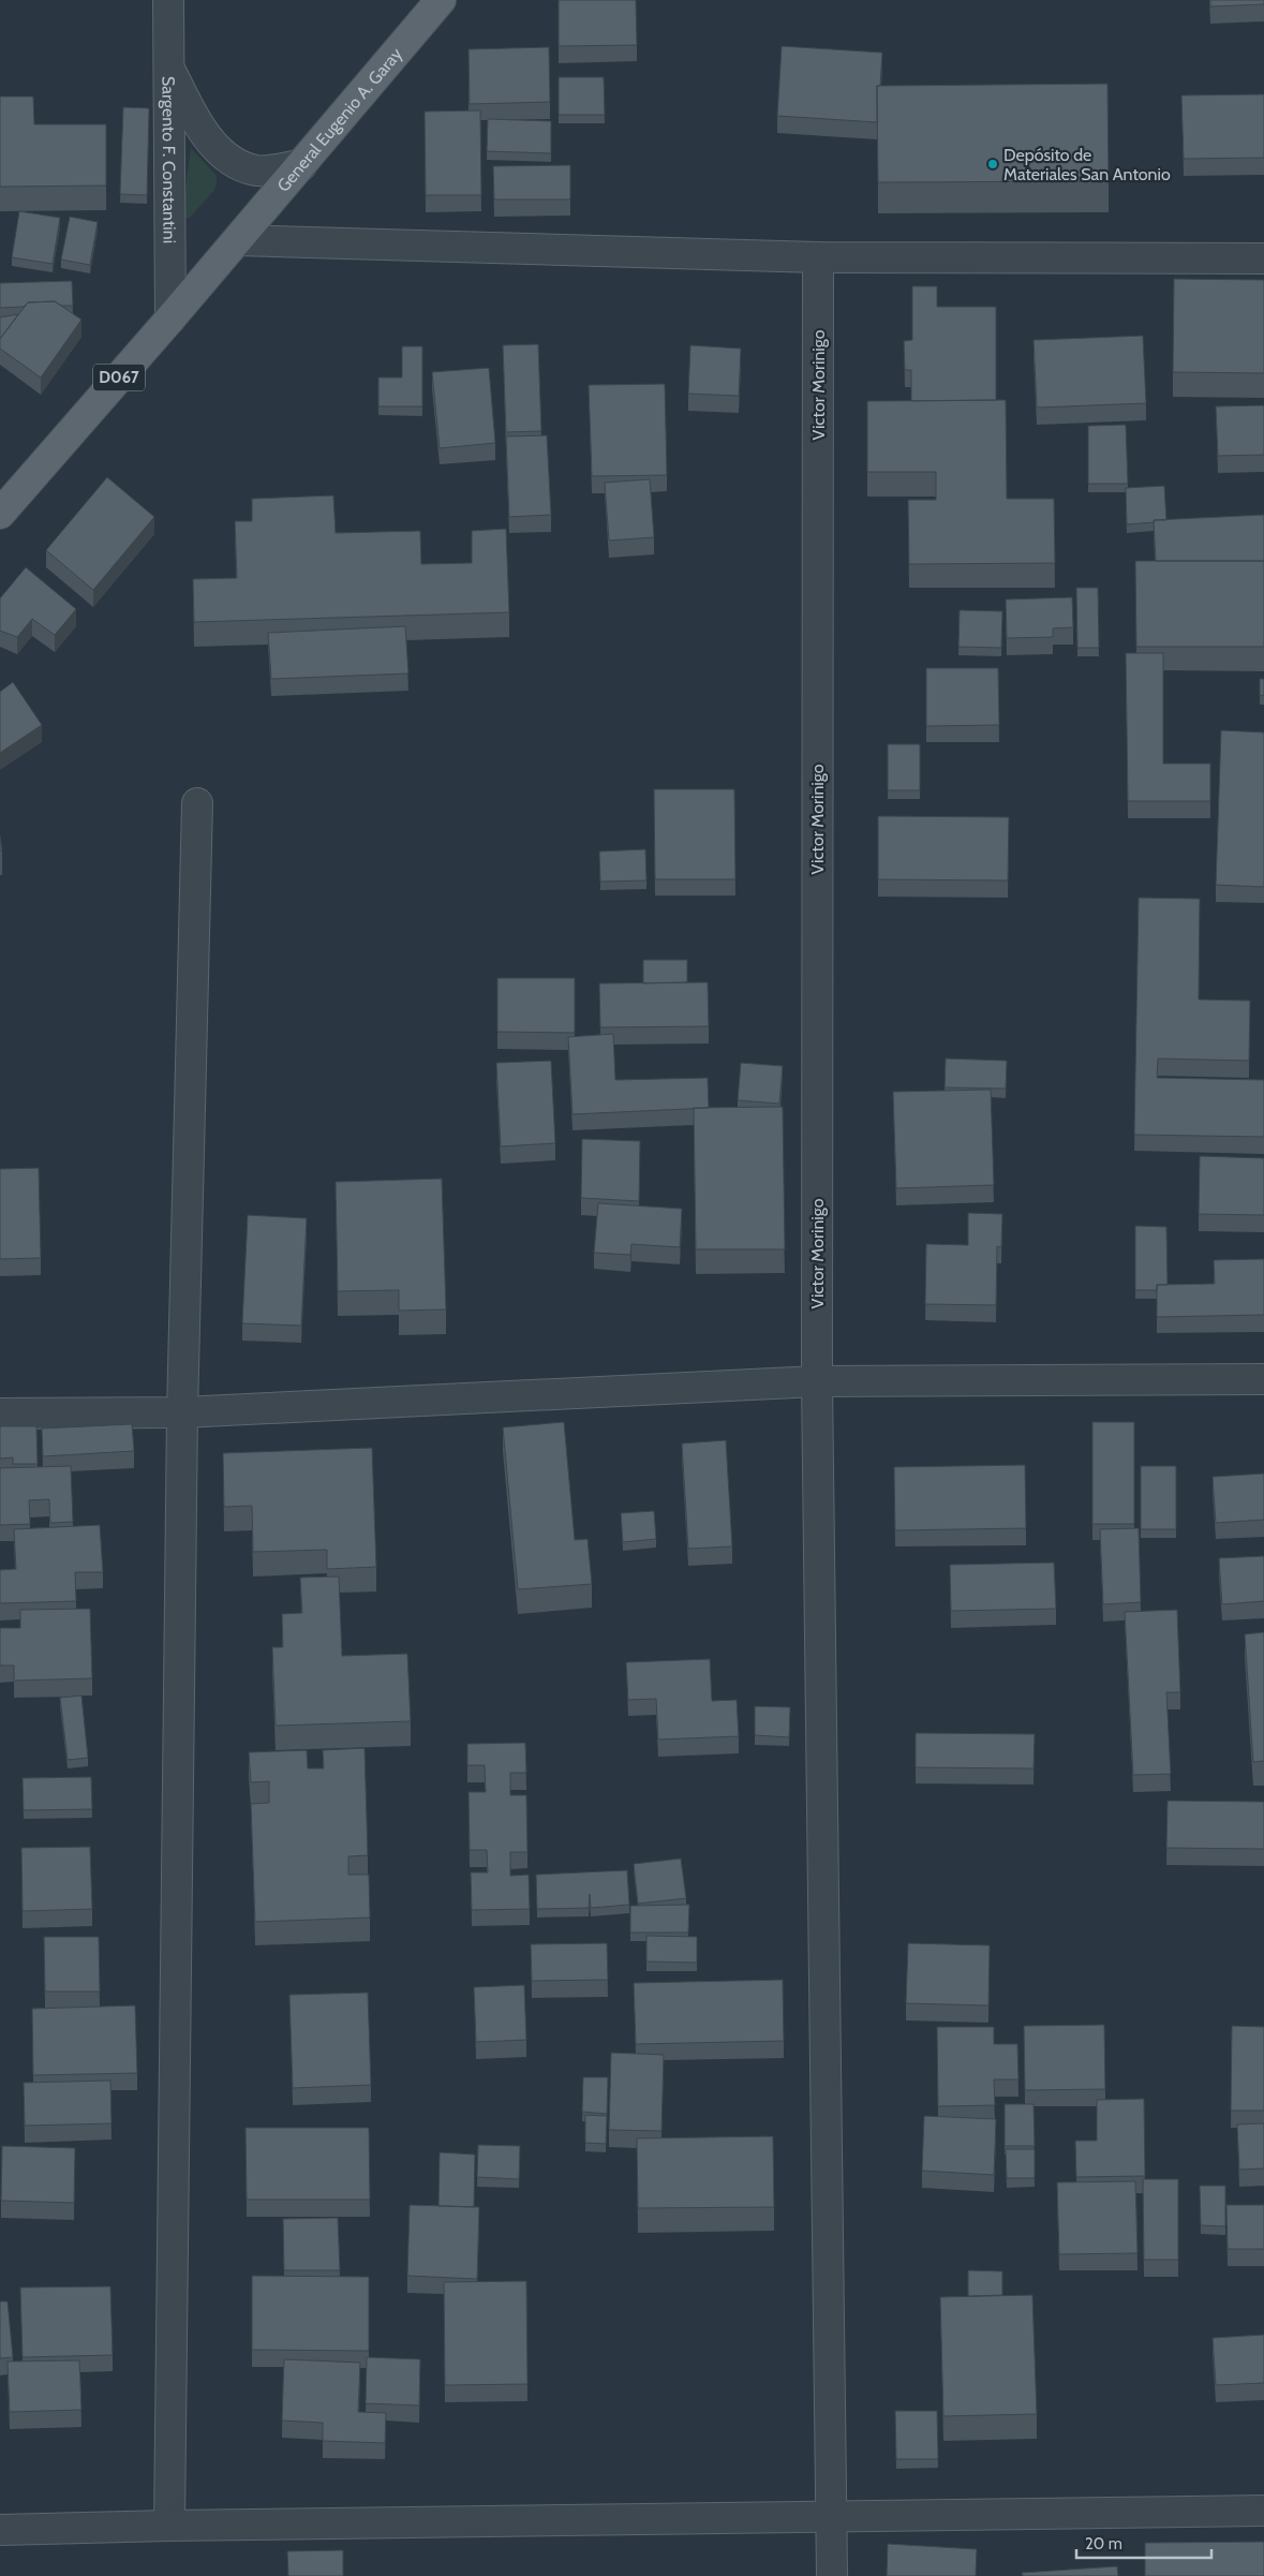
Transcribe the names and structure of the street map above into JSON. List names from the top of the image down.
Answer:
{
  "streets": {
    "main road": ["General Eugenio A. Garay", "D067"],
    "street": ["Sargento F. Constantini", "Victor Morinigo"]
  },
  "crossings": [
    ["General Eugenio A. Garay", "D067"],
    ["Sargento F. Constantini", "D067"]
  ],
  "places": ["Depósito de Materiales San Antonio"],
  "scale_bar": "20 m"
}
